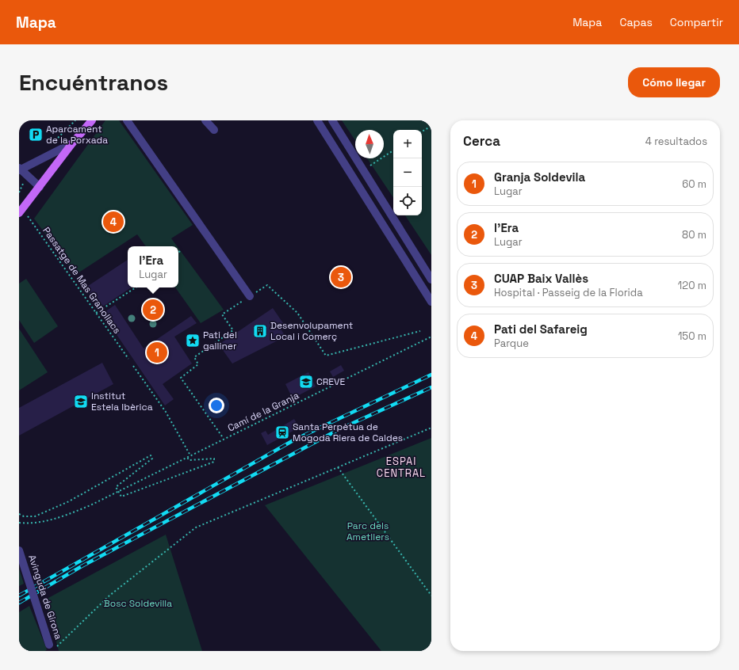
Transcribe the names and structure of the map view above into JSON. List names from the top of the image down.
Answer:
{
  "streets": {
    "street": ["Avinguda de Girona"],
    "path": ["Passatge de Mas Granollacs", "Camí de la Granja"]
  },
  "districts": ["ESPAI CENTRAL"],
  "parks": ["Parc dels Ametllers", "Bosc Soldevilla"],
  "places": {
    "parking": ["Aparcament de la Porxada"],
    "building": ["Desenvolupament Local i Comerç"],
    "place": ["Pati del galliner"],
    "school or university": ["CREVE", "Institut Estela Ibèrica"],
    "station": ["Santa Perpètua de Mogoda Riera de Caldes"]
  },
  "north": "top",
  "page": {
    "header": "Mapa",
    "nav": ["Mapa", "Capas", "Compartir"],
    "buttons": "Cómo llegar",
    "title": "Encuéntranos",
    "heading": ["Cerca", "4 resultados"],
    "map_buttons": ["+", "−"],
    "list": [
      {
        "mark": "1",
        "name": "Granja Soldevila",
        "note": "Lugar",
        "value": "60 m"
      },
      {
        "mark": "2",
        "name": "l'Era",
        "note": "Lugar",
        "value": "80 m"
      },
      {
        "mark": "3",
        "name": "CUAP Baix Vallès",
        "note": "Hospital · Passeig de la Florida",
        "value": "120 m"
      },
      {
        "mark": "4",
        "name": "Pati del Safareig",
        "note": "Parque",
        "value": "150 m"
      }
    ],
    "pins": [
      "4",
      "3",
      "2",
      "1"
    ],
    "popup": ["l'Era", "Lugar"]
  }
}
